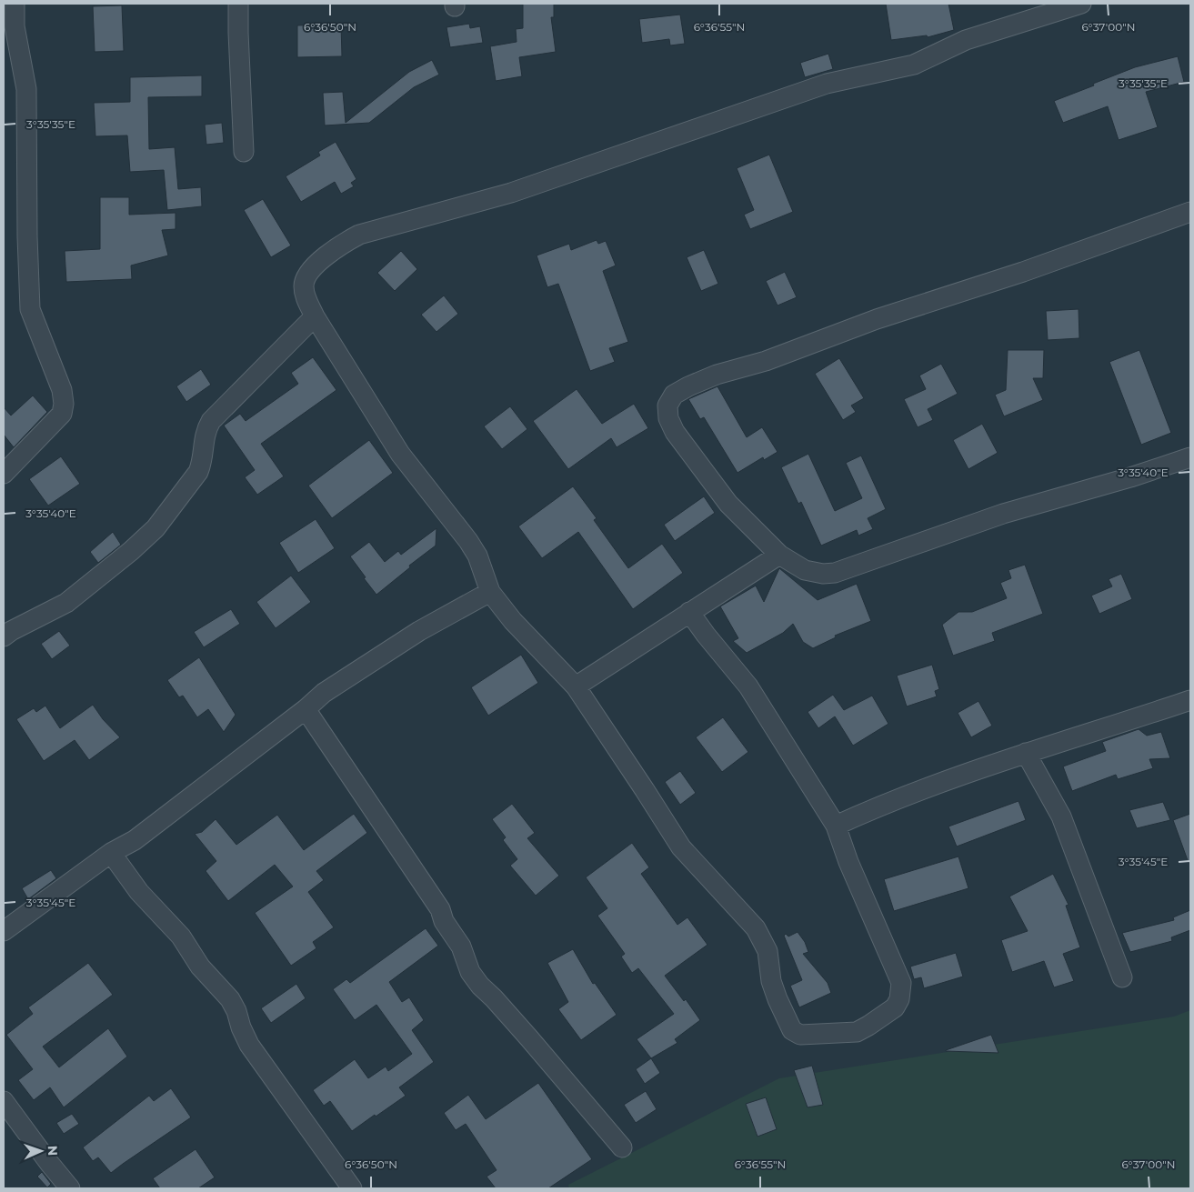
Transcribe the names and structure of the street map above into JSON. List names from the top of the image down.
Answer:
{
  "north": "right",
  "coordinates": [
    "6°36'50\"N",
    "6°36'55\"N",
    "6°37'00\"N",
    "3°35'35\"E",
    "3°35'40\"E",
    "3°35'45\"E"
  ]
}
